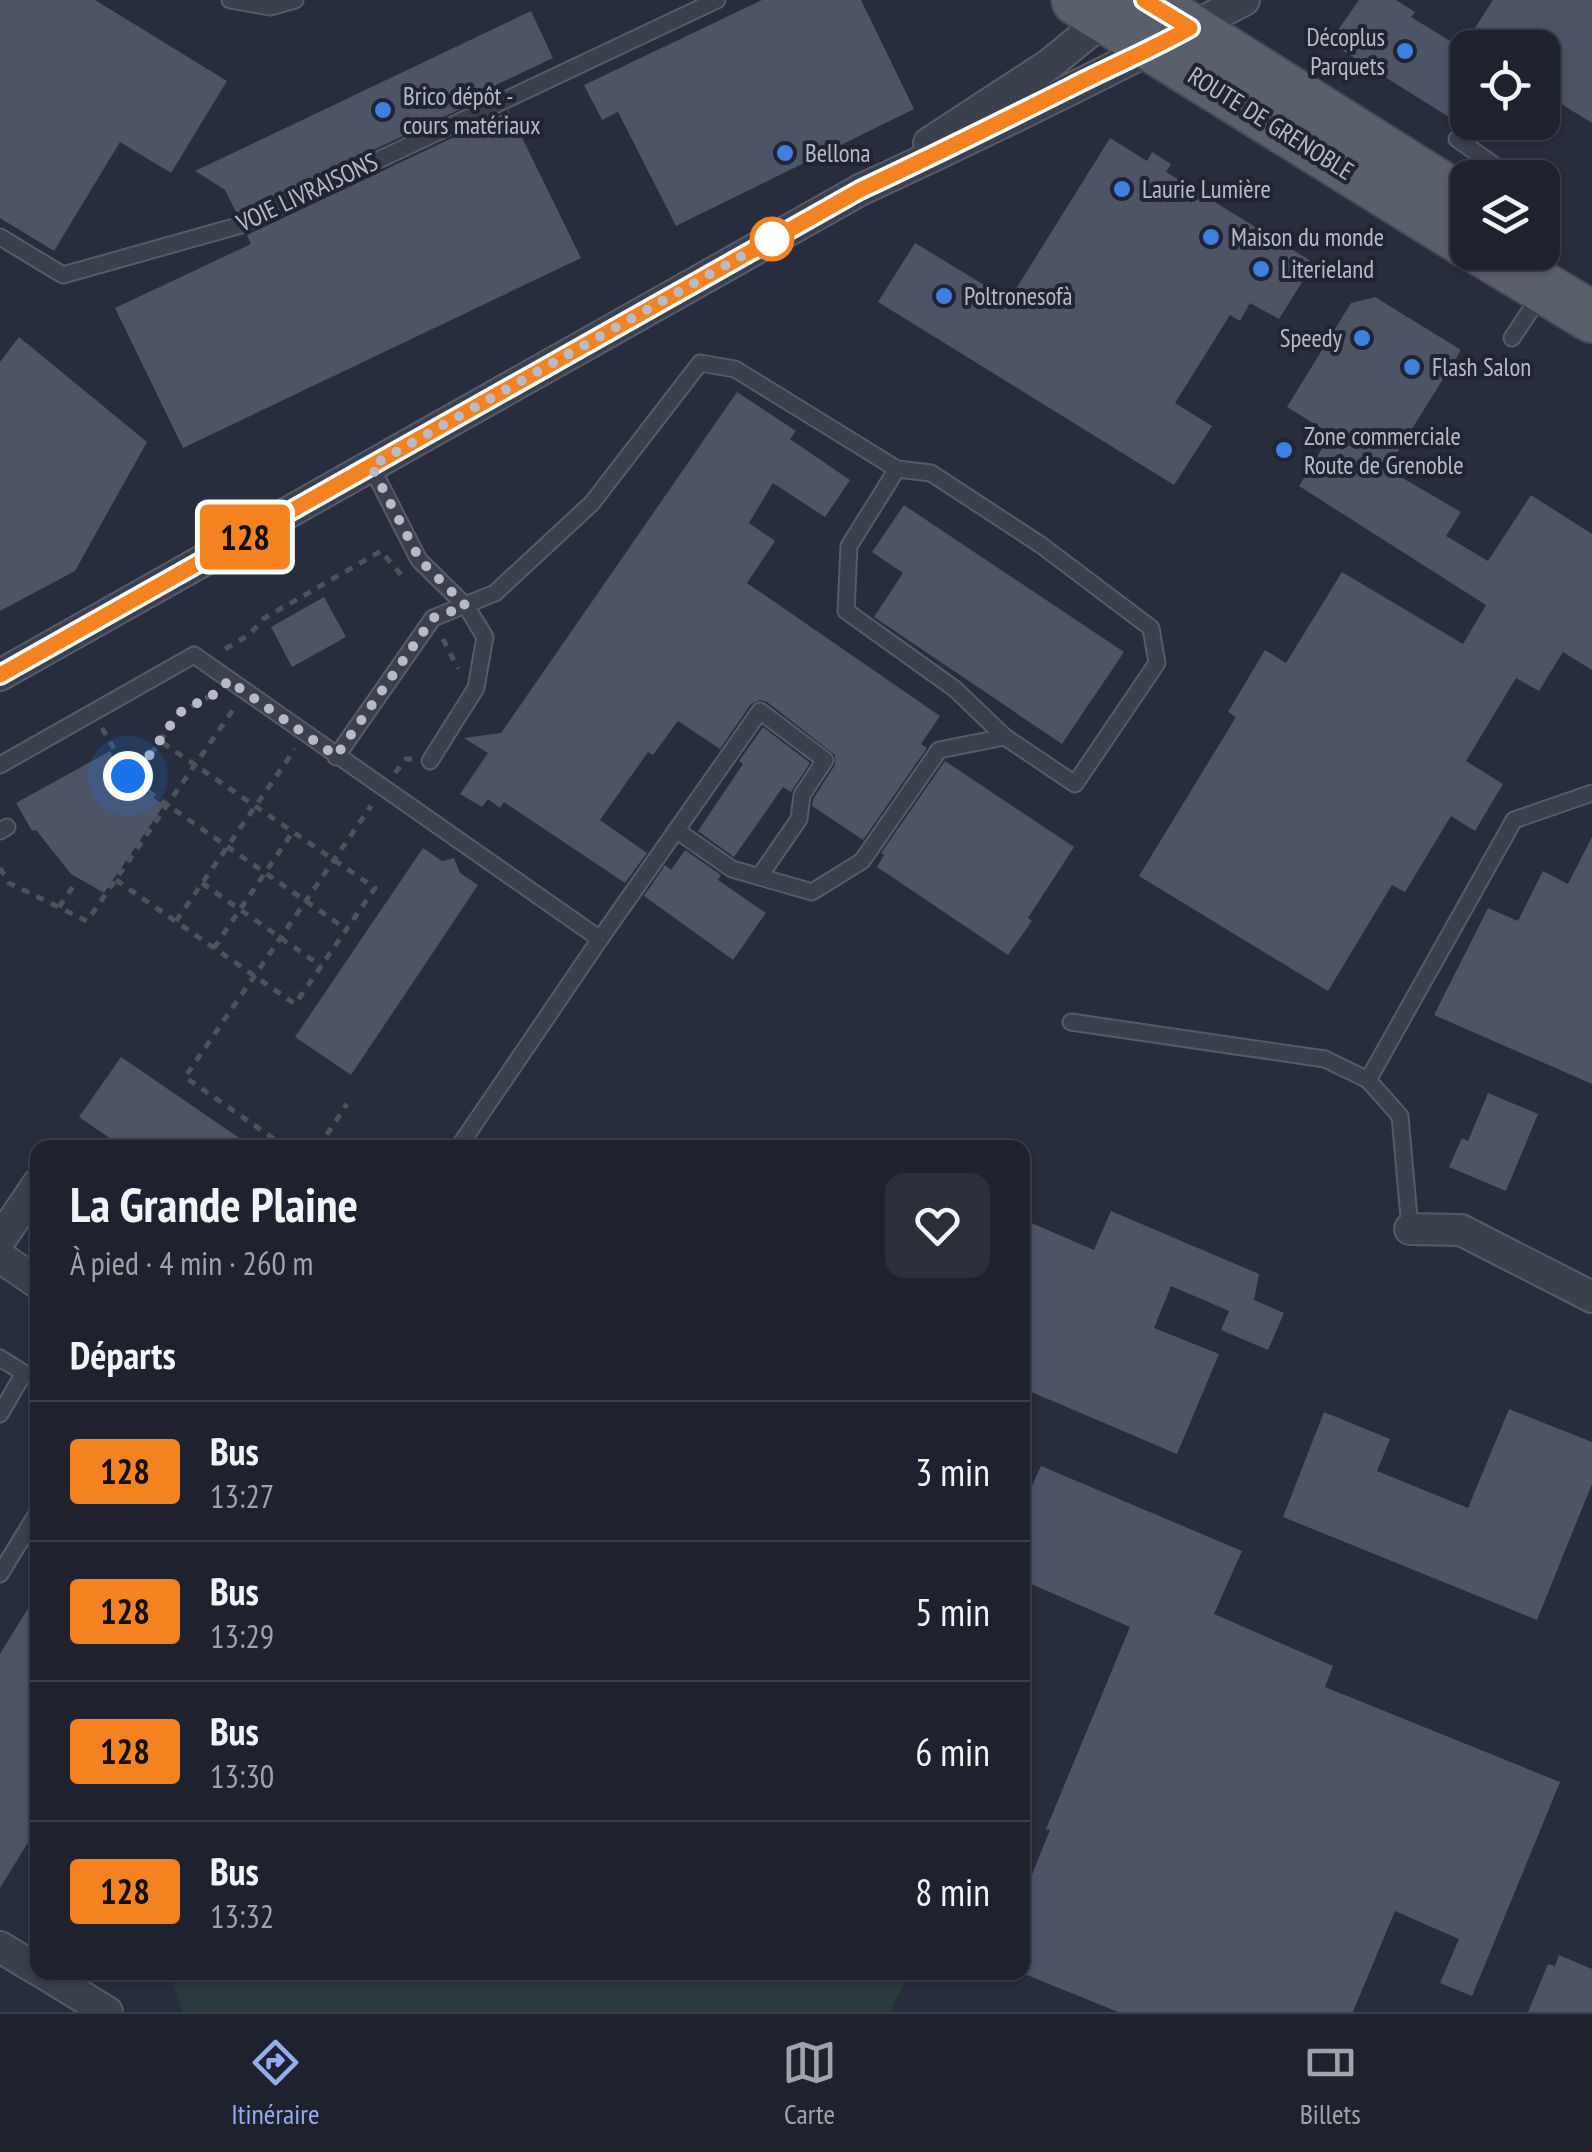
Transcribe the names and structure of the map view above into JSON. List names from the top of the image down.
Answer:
{
  "streets": {
    "main road": ["ROUTE DE GRENOBLE"],
    "lane": ["VOIE LIVRAISONS"]
  },
  "places": [
    "Décoplus Parquets",
    "Brico dépôt - cours matériaux",
    "Bellona",
    "Laurie Lumière",
    "Maison du monde",
    "Literieland",
    "Poltronesofà",
    "Speedy",
    "Flash Salon",
    "Zone commerciale Route de Grenoble"
  ],
  "lines": ["bus line 128"],
  "page": {
    "on_map": "128",
    "heading": [
      ["La Grande Plaine", "À pied · 4 min · 260 m"],
      "Départs"
    ],
    "list": [
      {
        "mark": "128",
        "name": "Bus",
        "note": "13:27",
        "value": "3 min"
      },
      {
        "mark": "128",
        "name": "Bus",
        "note": "13:29",
        "value": "5 min"
      },
      {
        "mark": "128",
        "name": "Bus",
        "note": "13:30",
        "value": "6 min"
      },
      {
        "mark": "128",
        "name": "Bus",
        "note": "13:32",
        "value": "8 min"
      }
    ],
    "tabs": ["Itinéraire", "Carte", "Billets"]
  }
}
